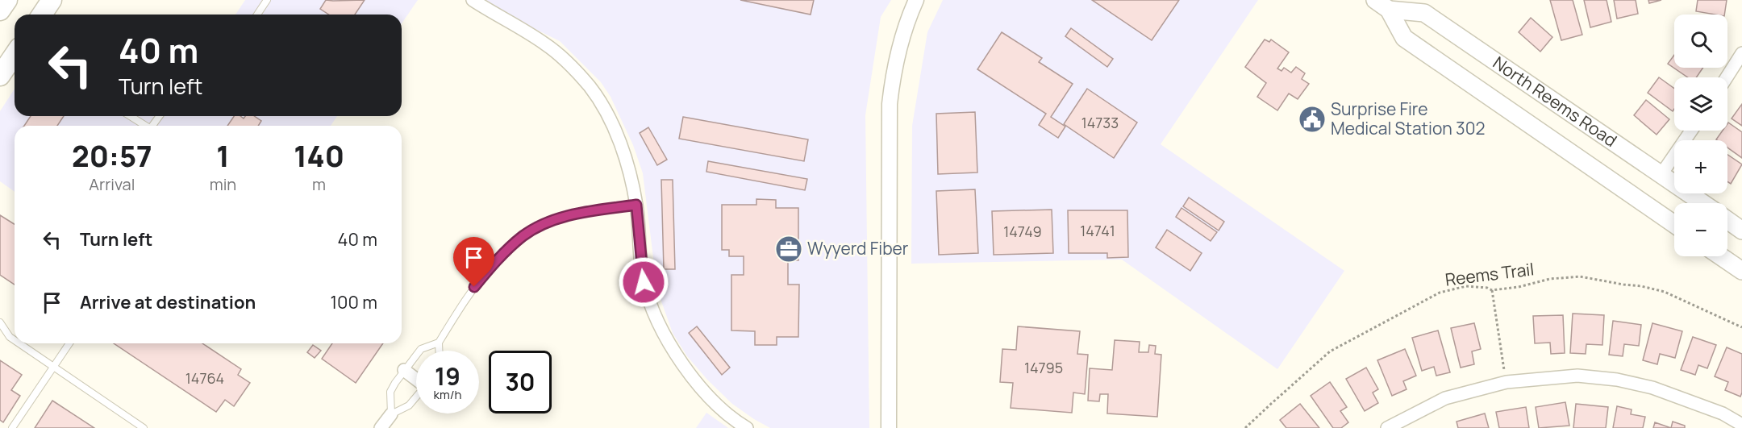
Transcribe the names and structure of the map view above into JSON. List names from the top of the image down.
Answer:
{
  "streets": {
    "main road": ["North Reems Road"],
    "path": ["Reems Trail"]
  },
  "places": {
    "public building": ["Surprise Fire Medical Station 302"],
    "office": ["Wyyerd Fiber"]
  },
  "house_numbers": [
    "14733",
    "14741",
    "14749",
    "14795",
    "14764"
  ],
  "page": {
    "map_buttons": ["+", "−"],
    "turn": ["40 m", "Turn left"],
    "eta": [
      "20:57",
      "Arrival",
      "1",
      "min",
      "140",
      "m"
    ],
    "list": [
      {
        "name": "Turn left",
        "value": "40 m"
      },
      {
        "name": "Arrive at destination",
        "value": "100 m"
      }
    ],
    "speed": "19 km/h",
    "limit": "30"
  }
}
